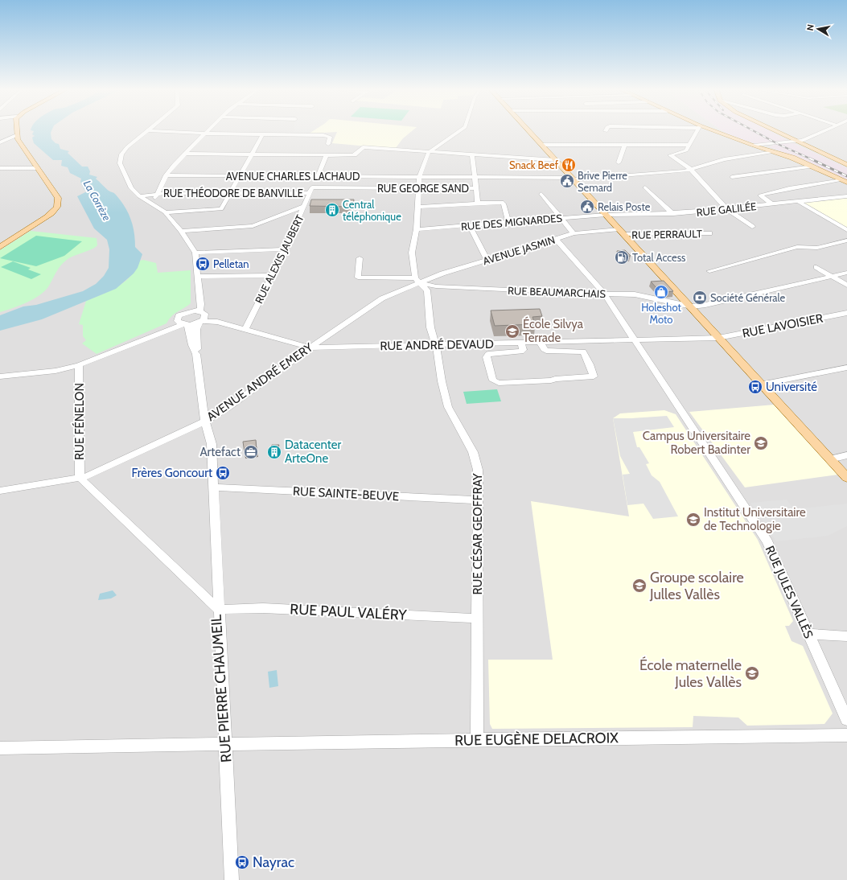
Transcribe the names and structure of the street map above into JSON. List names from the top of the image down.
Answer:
{
  "streets": {
    "street": [
      "AVENUE CHARLES LACHAUD",
      "RUE GEORGE SAND",
      "RUE THÉODORE DE BANVILLE",
      "RUE GALILÉE",
      "RUE DES MIGNARDES",
      "RUE PERRAULT",
      "AVENUE JASMIN",
      "RUE ALEXIS JAUBERT",
      "RUE BEAUMARCHAIS",
      "RUE LAVOISIER",
      "RUE ANDRÉ DEVAUD",
      "AVENUE ANDRÉ EMERY",
      "RUE FÉNELON",
      "RUE SAINTE-BEUVE",
      "RUE CÉSAR GEOFFRAY",
      "RUE JULES VALLÈS",
      "RUE PAUL VALÉRY",
      "RUE PIERRE CHAUMEIL",
      "RUE EUGÈNE DELACROIX"
    ]
  },
  "crossings": [
    ["RUE GEORGE SAND", "RUE THÉODORE DE BANVILLE"],
    ["RUE GEORGE SAND", "RUE ALEXIS JAUBERT"],
    ["RUE THÉODORE DE BANVILLE", "RUE ALEXIS JAUBERT"],
    ["RUE GALILÉE", "RUE DES MIGNARDES"],
    ["AVENUE JASMIN", "RUE BEAUMARCHAIS"],
    ["AVENUE JASMIN", "AVENUE ANDRÉ EMERY"],
    ["AVENUE JASMIN", "RUE CÉSAR GEOFFRAY"],
    ["AVENUE JASMIN", "RUE JULES VALLÈS"],
    ["RUE ALEXIS JAUBERT", "RUE ANDRÉ DEVAUD"],
    ["RUE BEAUMARCHAIS", "AVENUE ANDRÉ EMERY"],
    ["RUE BEAUMARCHAIS", "RUE CÉSAR GEOFFRAY"],
    ["RUE BEAUMARCHAIS", "RUE JULES VALLÈS"],
    ["RUE LAVOISIER", "RUE ANDRÉ DEVAUD"],
    ["RUE ANDRÉ DEVAUD", "AVENUE ANDRÉ EMERY"],
    ["RUE ANDRÉ DEVAUD", "RUE CÉSAR GEOFFRAY"],
    ["RUE ANDRÉ DEVAUD", "RUE JULES VALLÈS"],
    ["AVENUE ANDRÉ EMERY", "RUE FÉNELON"],
    ["AVENUE ANDRÉ EMERY", "RUE CÉSAR GEOFFRAY"],
    ["AVENUE ANDRÉ EMERY", "RUE PIERRE CHAUMEIL"],
    ["RUE FÉNELON", "RUE PIERRE CHAUMEIL"],
    ["RUE SAINTE-BEUVE", "RUE CÉSAR GEOFFRAY"],
    ["RUE CÉSAR GEOFFRAY", "RUE PAUL VALÉRY"],
    ["RUE CÉSAR GEOFFRAY", "RUE EUGÈNE DELACROIX"],
    ["RUE PAUL VALÉRY", "RUE PIERRE CHAUMEIL"],
    ["RUE PIERRE CHAUMEIL", "RUE EUGÈNE DELACROIX"]
  ],
  "water": ["La Corrèze"],
  "places": {
    "restaurant": ["Snack Beef"],
    "public building": ["Brive Pierre Semard", "Relais Poste"],
    "building": ["Central téléphonique", "Datacenter ArteOne"],
    "fuel station": ["Total Access"],
    "bus stop": [
      "Pelletan",
      "Université",
      "Frères Goncourt",
      "Nayrac"
    ],
    "shop": ["Holeshot Moto"],
    "bank": ["Société Générale"],
    "school or university": [
      "École Silvya Terrade",
      "Campus Universitaire Robert Badinter",
      "Institut Universitaire de Technologie",
      "Groupe scolaire Julles Vallès",
      "École maternelle Jules Vallès"
    ],
    "office": ["Artefact"]
  },
  "north": "left"
}
